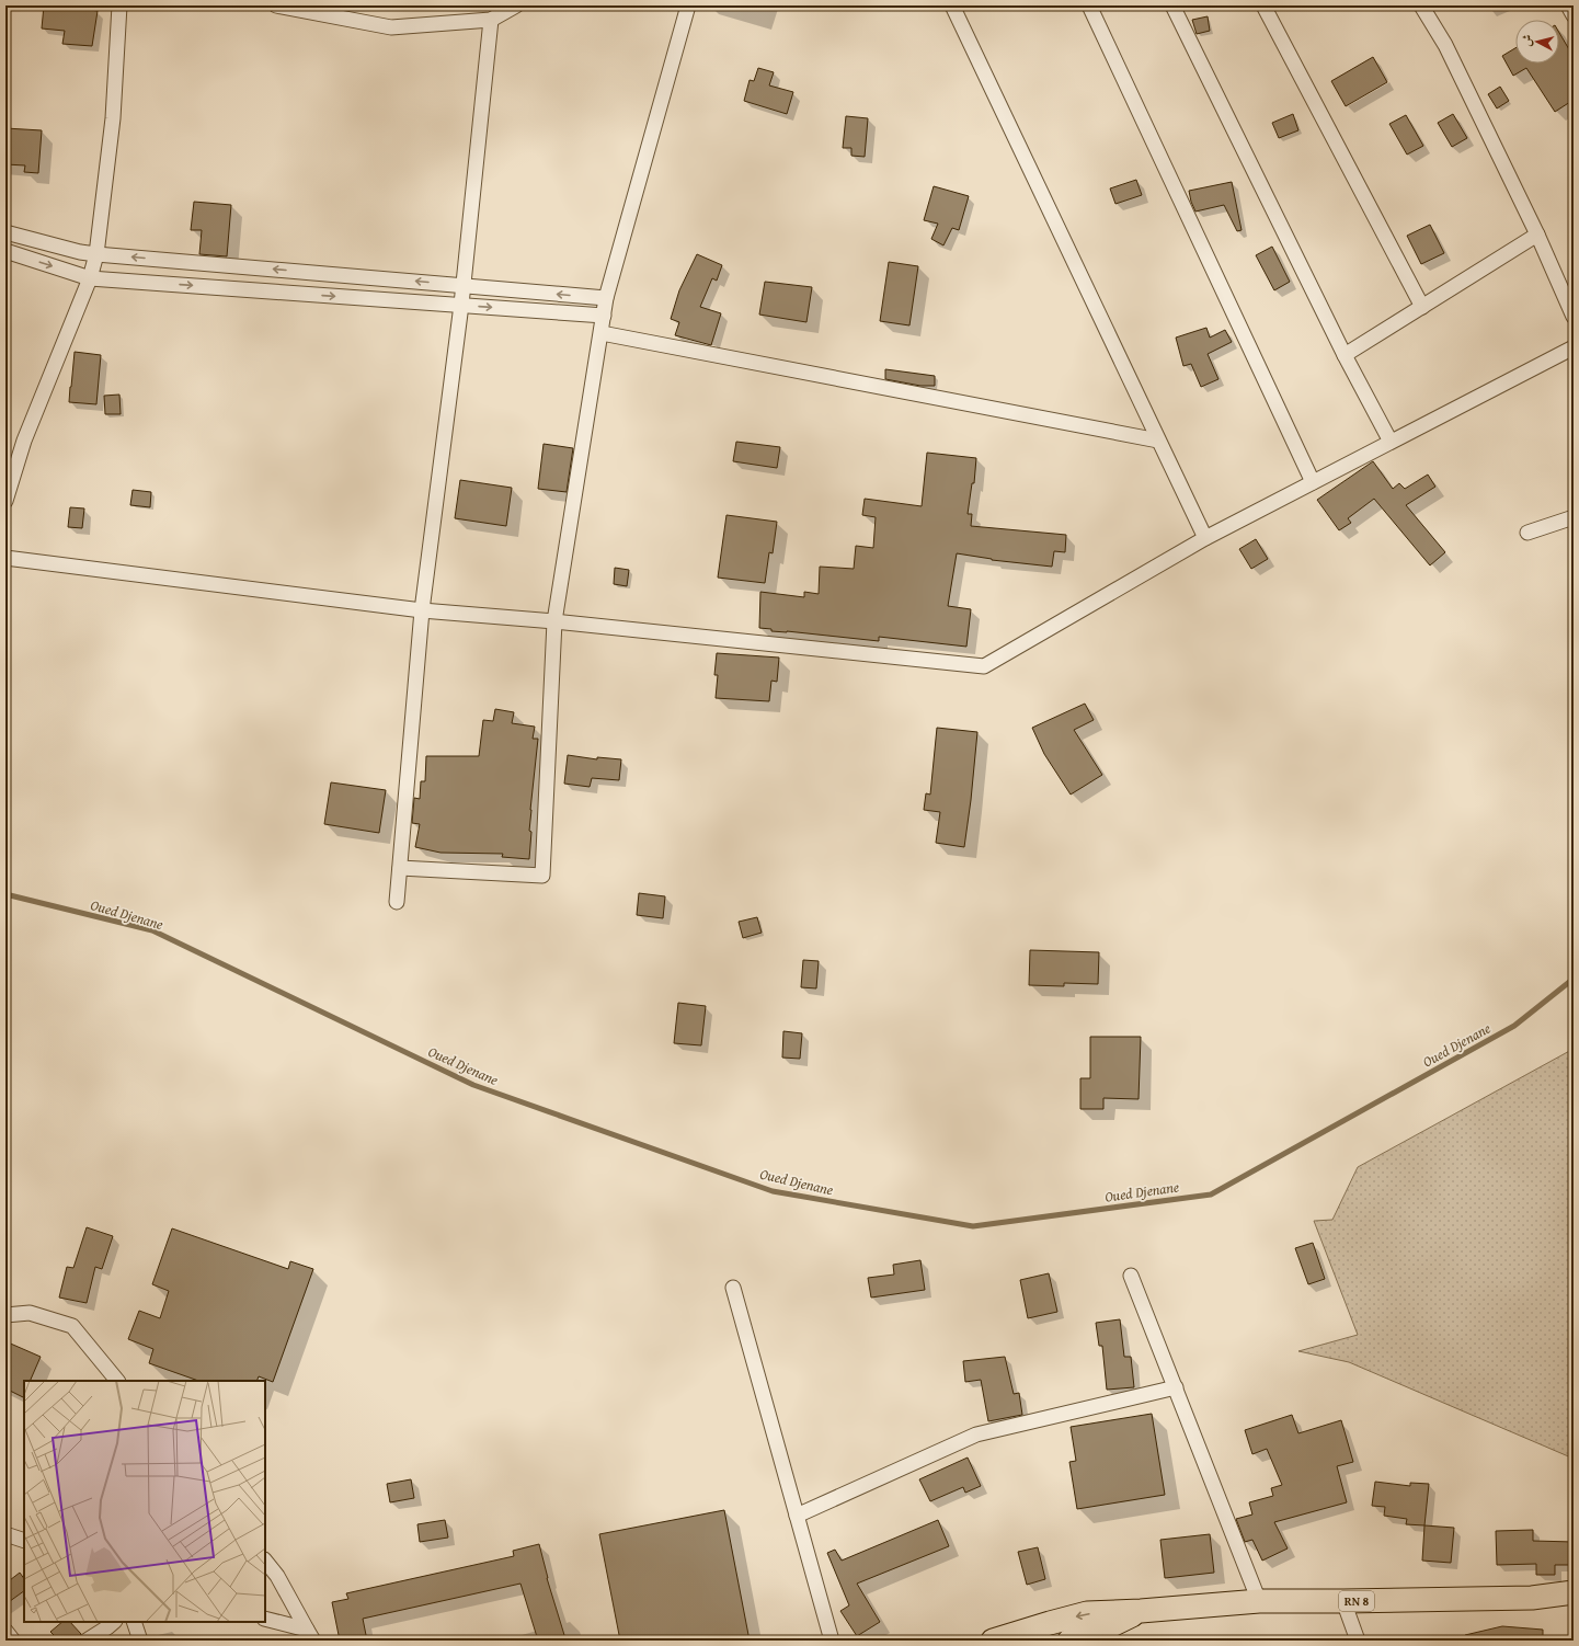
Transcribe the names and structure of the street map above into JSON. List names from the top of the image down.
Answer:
{
  "streets": {
    "main road": ["RN 8"]
  },
  "water": ["Oued Djenane"],
  "north": "left"
}
